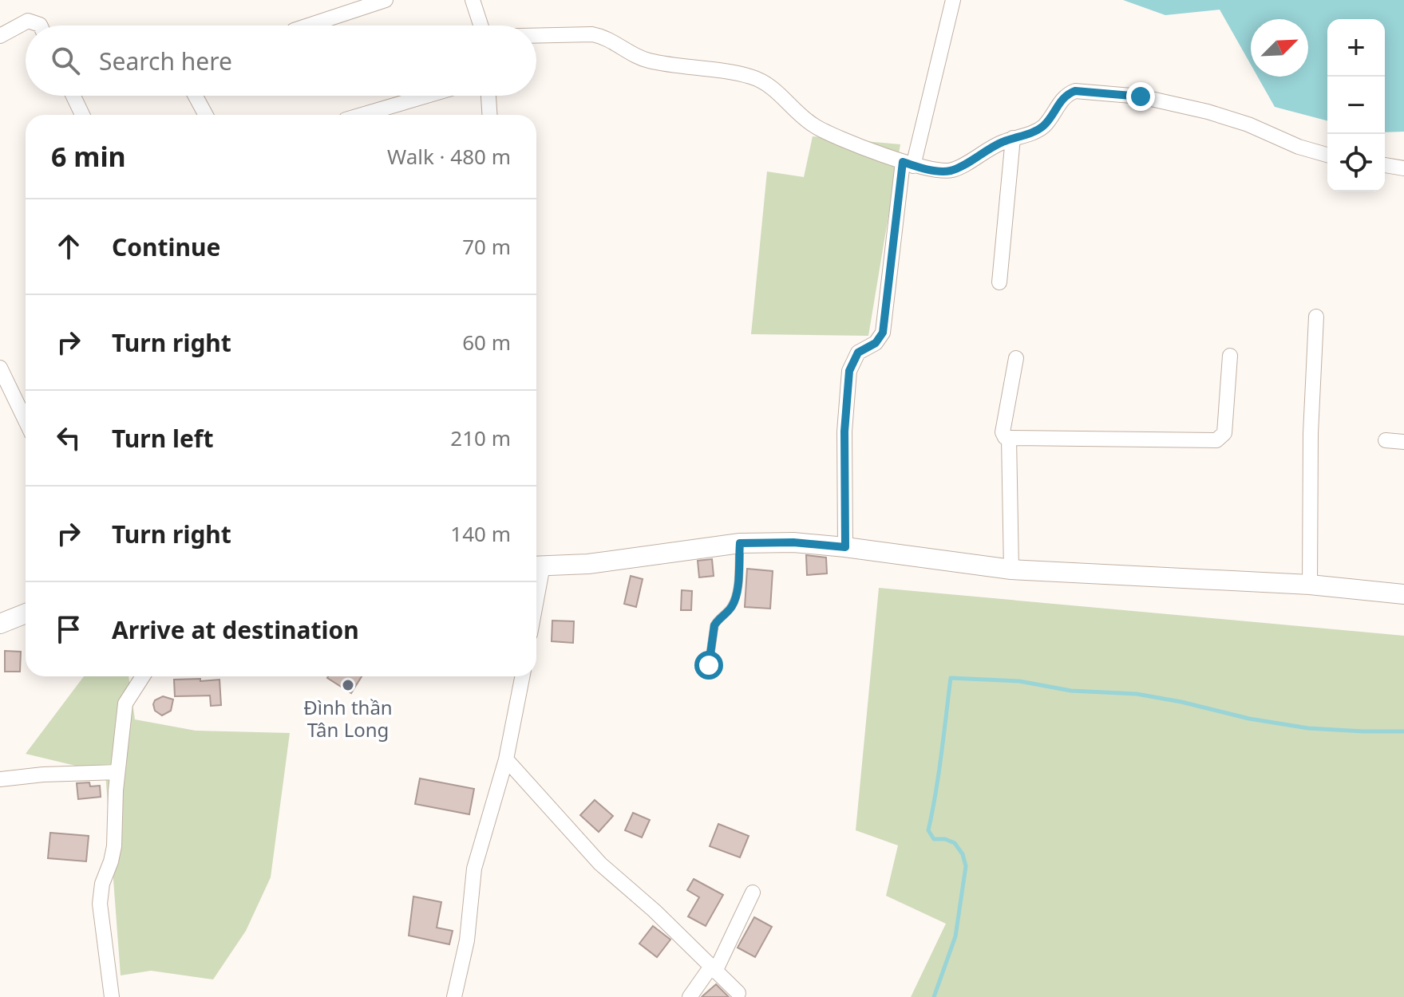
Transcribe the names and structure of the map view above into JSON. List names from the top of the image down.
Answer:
{
  "places": ["Đình thần Tân Long"],
  "north": "top right",
  "page": {
    "map_buttons": ["+", "−"],
    "search": "Search here",
    "heading": ["6 min", "Walk · 480 m"],
    "list": [
      ["Continue", "70 m"],
      ["Turn right", "60 m"],
      ["Turn left", "210 m"],
      ["Turn right", "140 m"],
      "Arrive at destination"
    ]
  }
}
